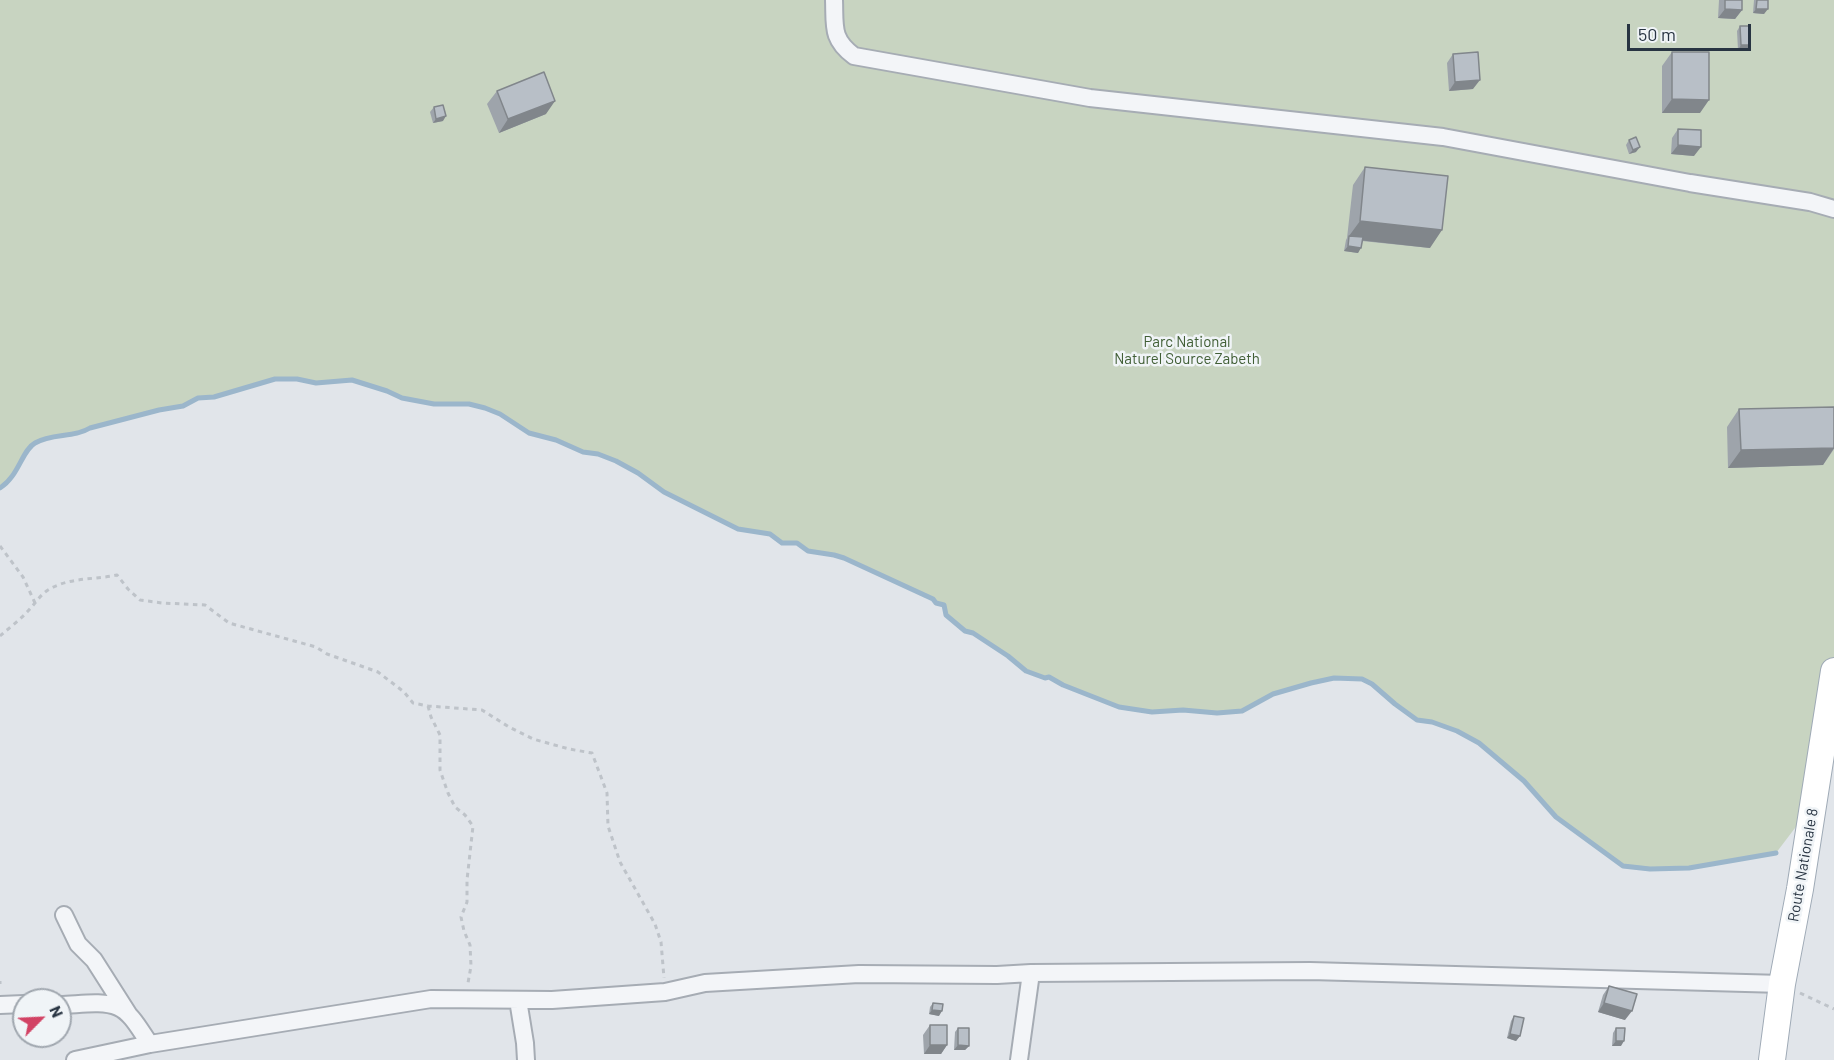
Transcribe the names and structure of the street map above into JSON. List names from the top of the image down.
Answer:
{
  "streets": {
    "main road": ["Route Nationale 8"]
  },
  "parks": ["Parc National Naturel Source Zabeth"],
  "scale_bar": "50 m",
  "north": "top right"
}
